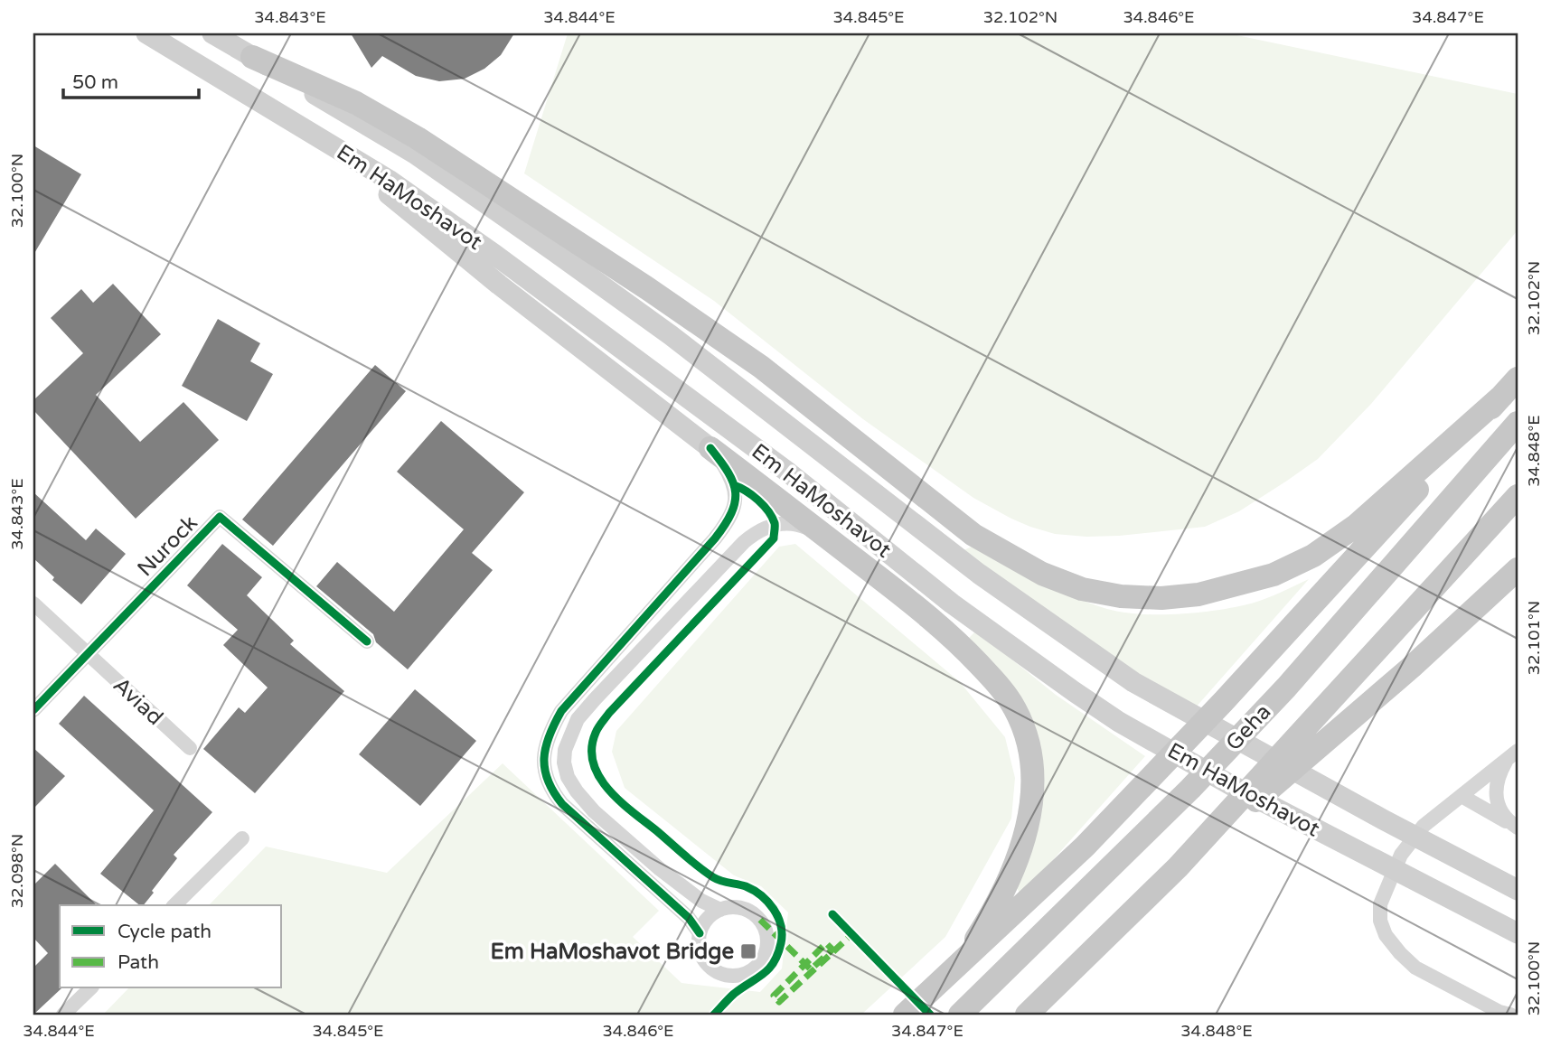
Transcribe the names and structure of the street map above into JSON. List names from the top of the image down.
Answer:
{
  "streets": {
    "highway": ["Geha"],
    "main road": ["Em HaMoshavot"],
    "street": ["Nurock", "Aviad"]
  },
  "crossings": [
    ["Nurock", "Aviad"]
  ],
  "places": {
    "transit": ["Em HaMoshavot Bridge"]
  },
  "legend": ["Cycle path", "Path"],
  "scale_bar": "50 m",
  "coordinates": [
    "34.843°E",
    "34.844°E",
    "34.845°E",
    "32.102°N",
    "34.846°E",
    "34.847°E",
    "32.100°N",
    "34.848°E",
    "32.101°N",
    "32.098°N"
  ]
}
